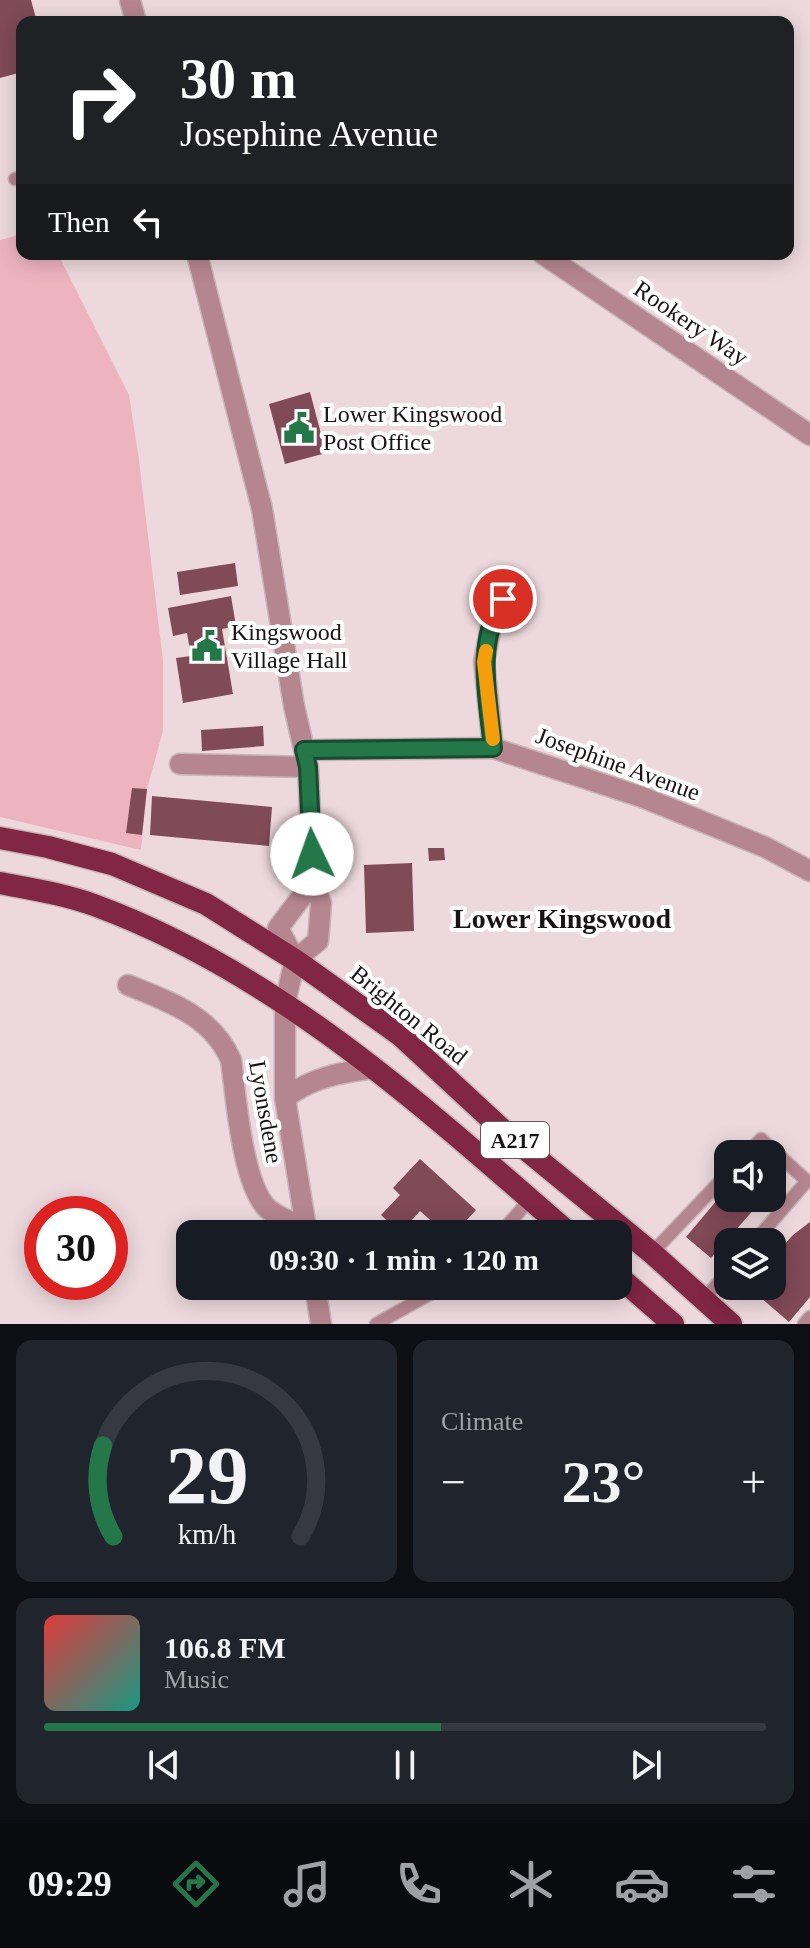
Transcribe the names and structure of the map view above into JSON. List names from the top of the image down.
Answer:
{
  "streets": {
    "highway": ["Brighton Road", "A217"],
    "street": ["Rookery Way", "Josephine Avenue", "Lyonsdene"]
  },
  "districts": ["Lower Kingswood"],
  "places": {
    "public building": ["Lower Kingswood Post Office", "Kingswood Village Hall"]
  },
  "page": {
    "turn": ["30 m", "Josephine Avenue"],
    "then": "Then",
    "limit": "30",
    "trip": "09:30 · 1 min · 120 m",
    "tile": "Climate",
    "heat": ["−", "23°", "+"],
    "song": ["106.8 FM", "Music"],
    "tabs": "09:29",
    "gauge": ["29", "km/h"]
  }
}
